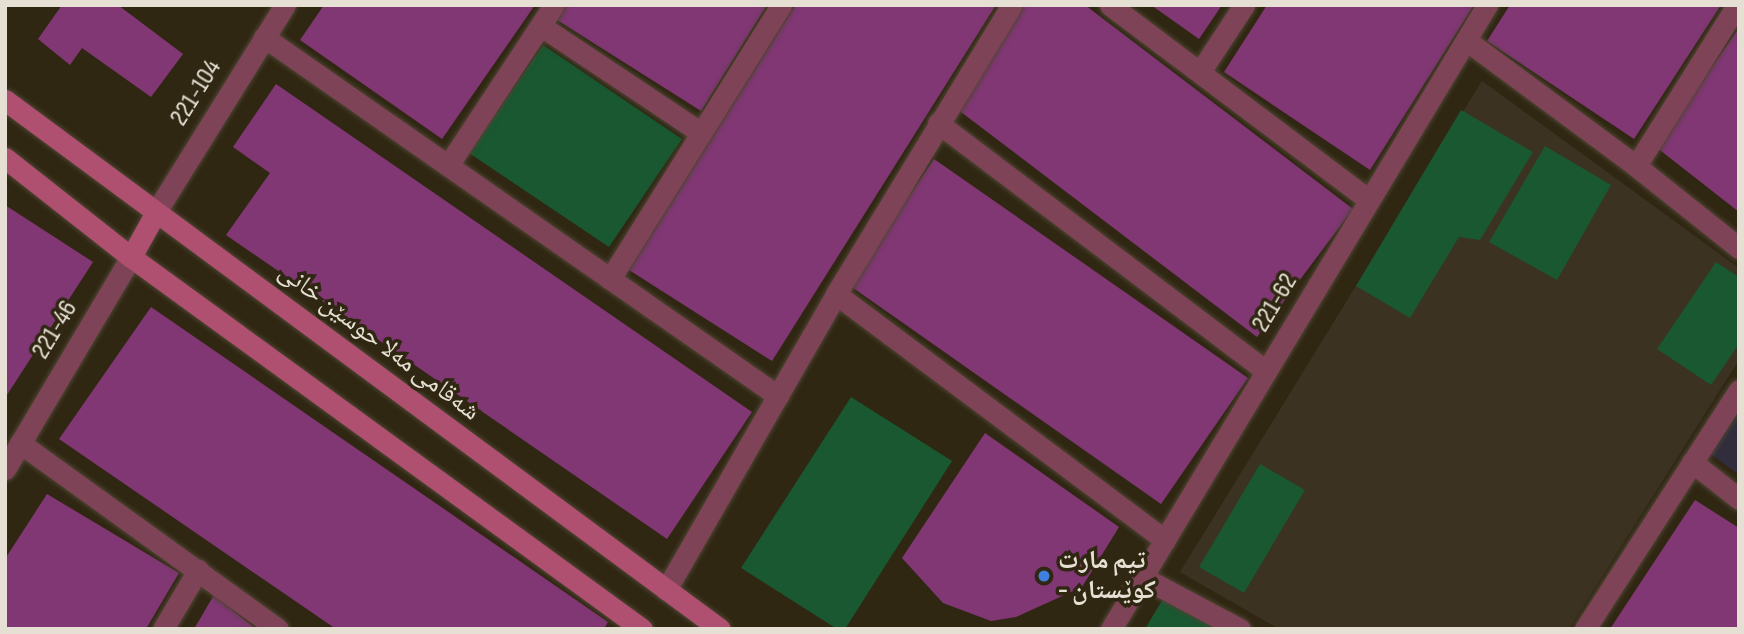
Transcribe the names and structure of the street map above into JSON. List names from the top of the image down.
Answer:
{
  "streets": {
    "street": [
      "221-104",
      "221-62",
      "221-46",
      "شەقامی مەلا حوسێن خانی"
    ]
  },
  "crossings": [
    ["221-104", "شەقامی مەلا حوسێن خانی"]
  ],
  "places": ["تیم مارت - کوێستان"]
}
